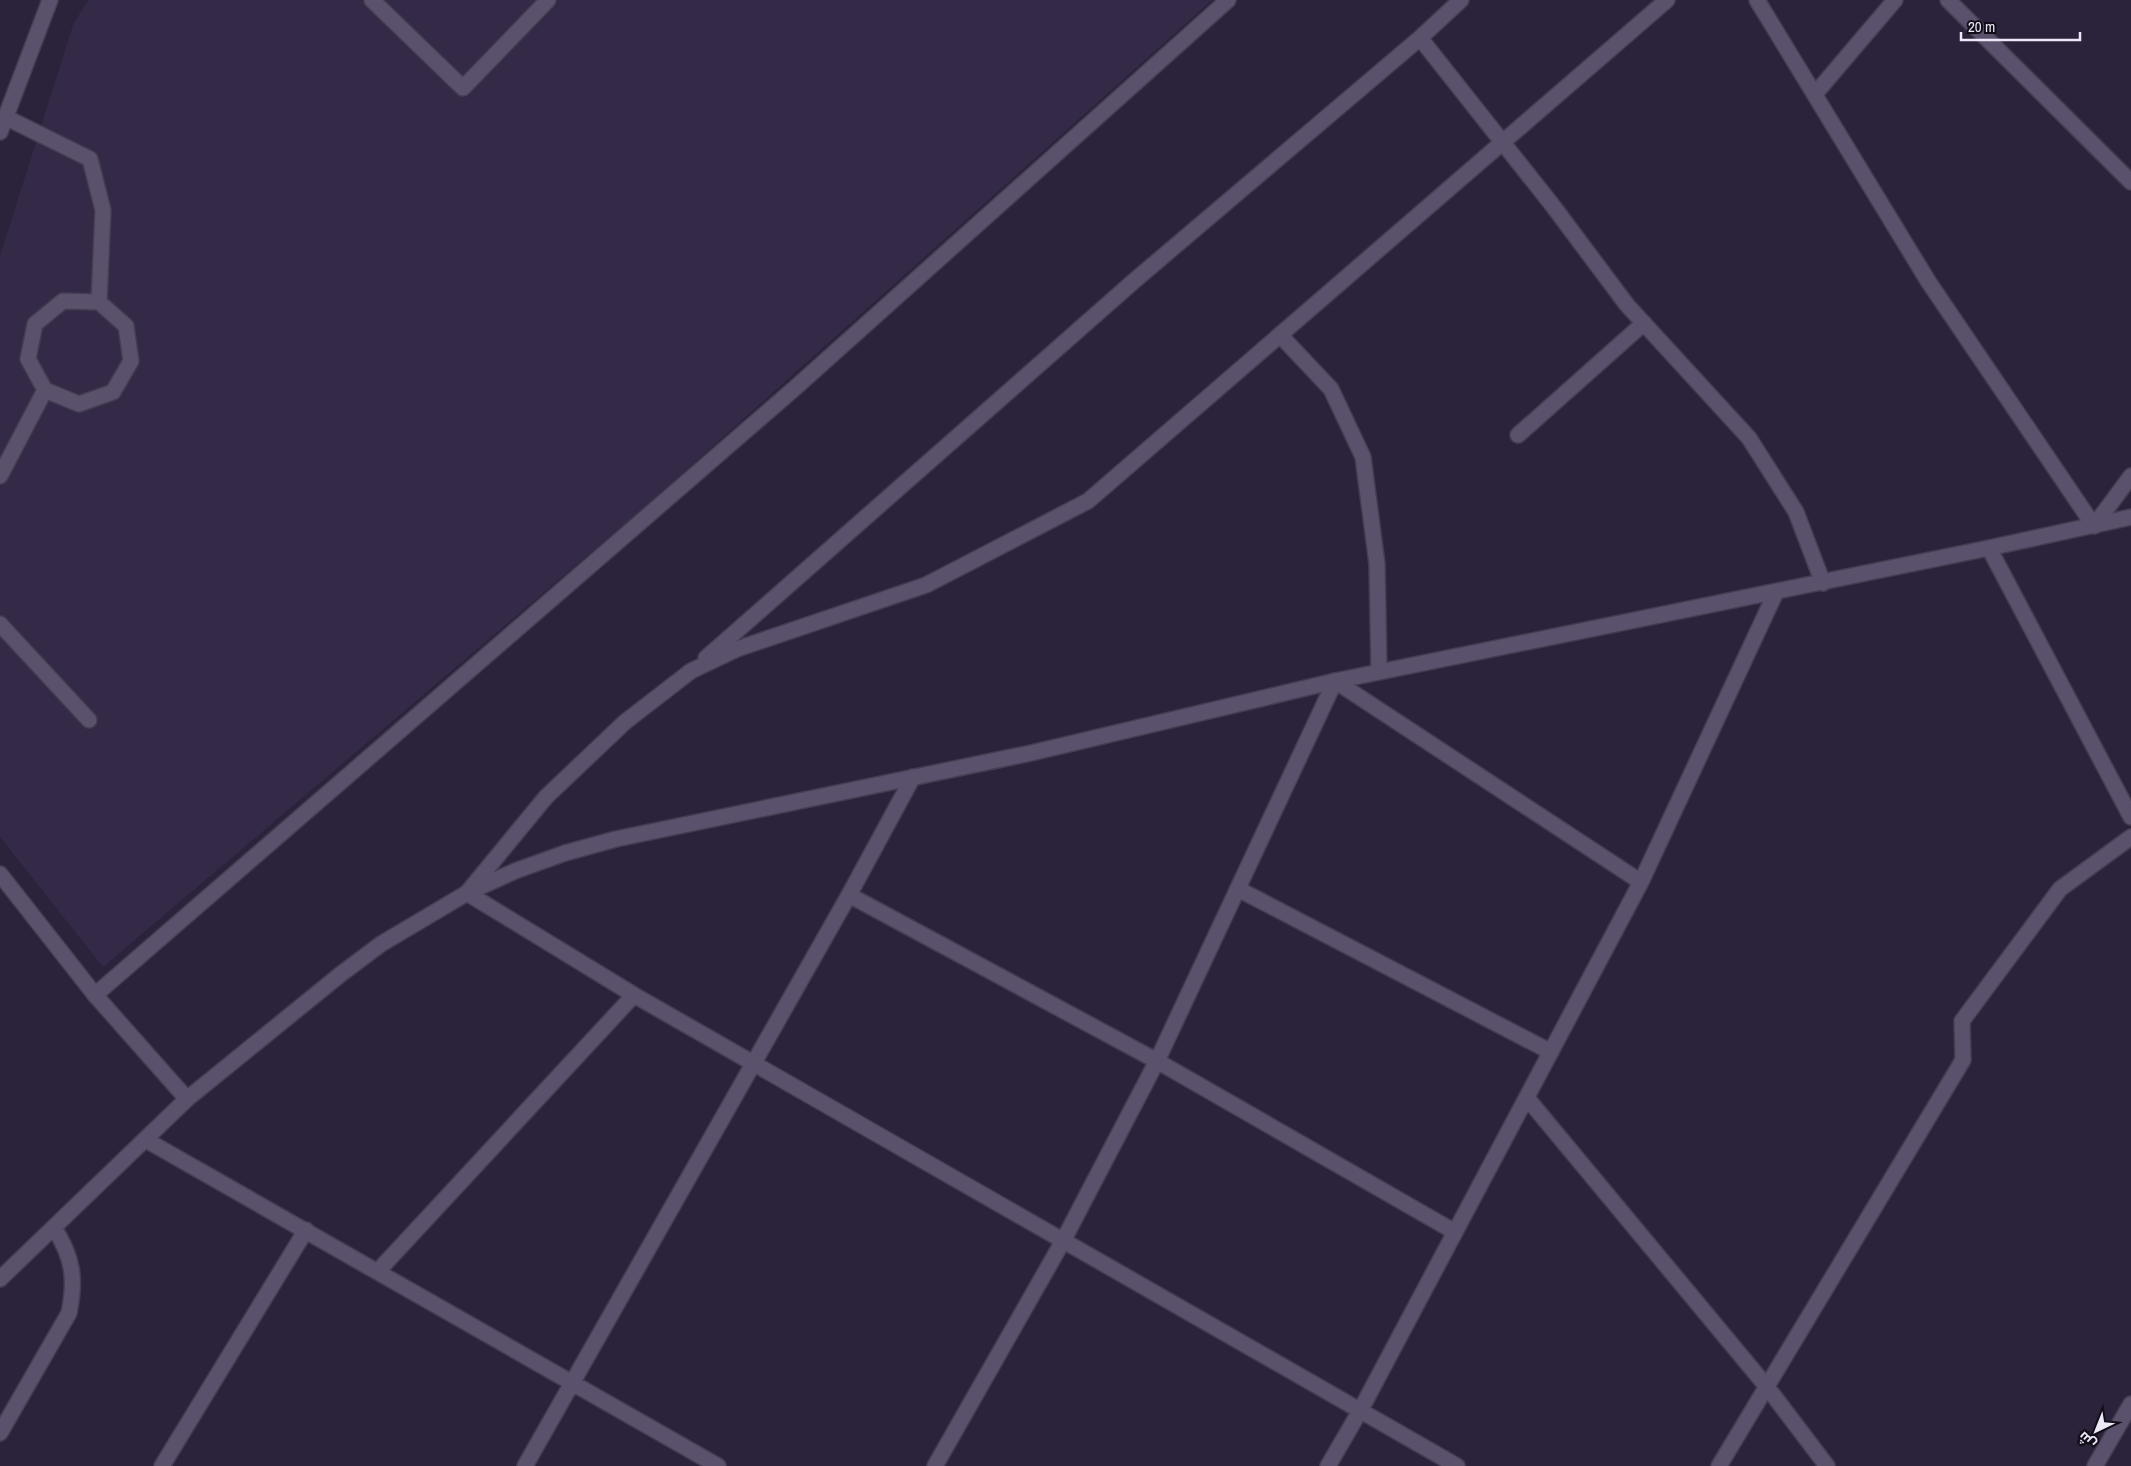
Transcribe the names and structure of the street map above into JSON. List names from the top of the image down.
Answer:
{
  "scale_bar": "20 m",
  "north": "bottom left"
}
